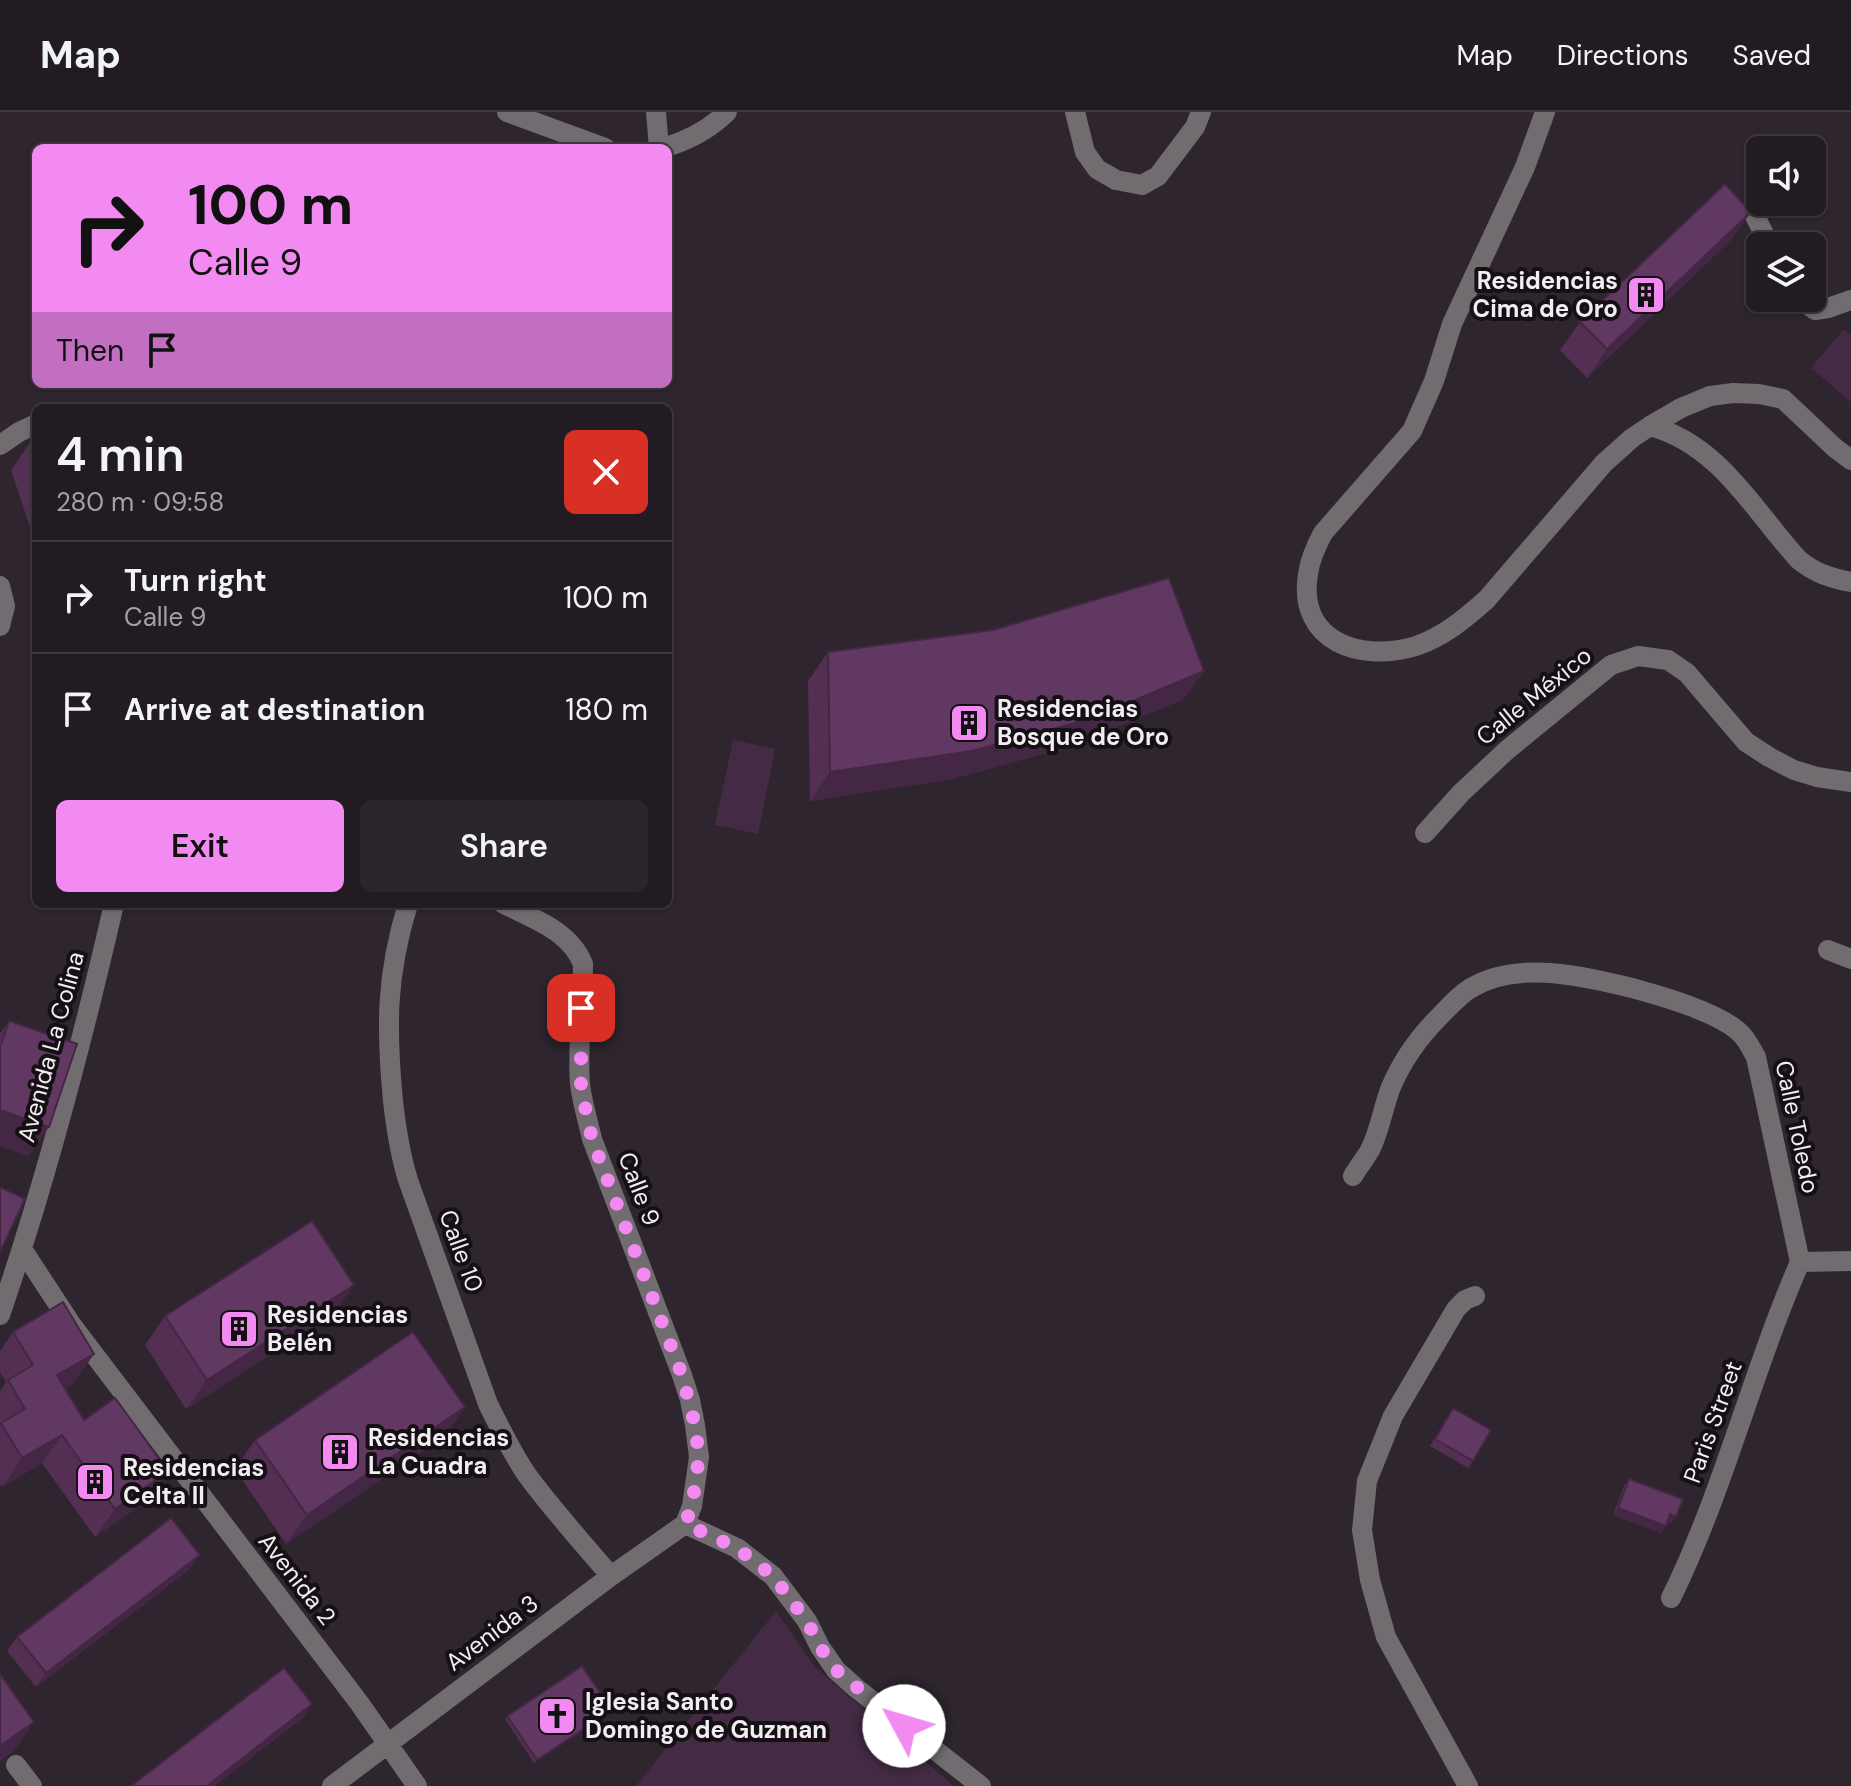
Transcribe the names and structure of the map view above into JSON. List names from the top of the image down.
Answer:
{
  "streets": {
    "street": [
      "Calle México",
      "Avenida La Colina",
      "Calle Toledo",
      "Calle 9",
      "Calle 10",
      "Paris Street",
      "Avenida 2",
      "Avenida 3"
    ]
  },
  "crossings": [
    ["Avenida La Colina", "Avenida 2"],
    ["Calle Toledo", "Paris Street"],
    ["Calle 9", "Avenida 3"],
    ["Calle 10", "Avenida 3"],
    ["Avenida 2", "Avenida 3"]
  ],
  "places": {
    "building": [
      "Residencias Cima de Oro",
      "Residencias Bosque de Oro",
      "Residencias Belén",
      "Residencias La Cuadra",
      "Residencias Celta II"
    ],
    "church": ["Iglesia Santo Domingo de Guzman"]
  },
  "page": {
    "header": "Map",
    "nav": ["Map", "Directions", "Saved"],
    "turn": ["100 m", "Calle 9"],
    "then": "Then",
    "heading": ["4 min", "280 m · 09:58"],
    "list": [
      {
        "name": "Turn right",
        "note": "Calle 9",
        "value": "100 m"
      },
      {
        "name": "Arrive at destination",
        "value": "180 m"
      }
    ],
    "buttons": ["Exit", "Share"]
  }
}
